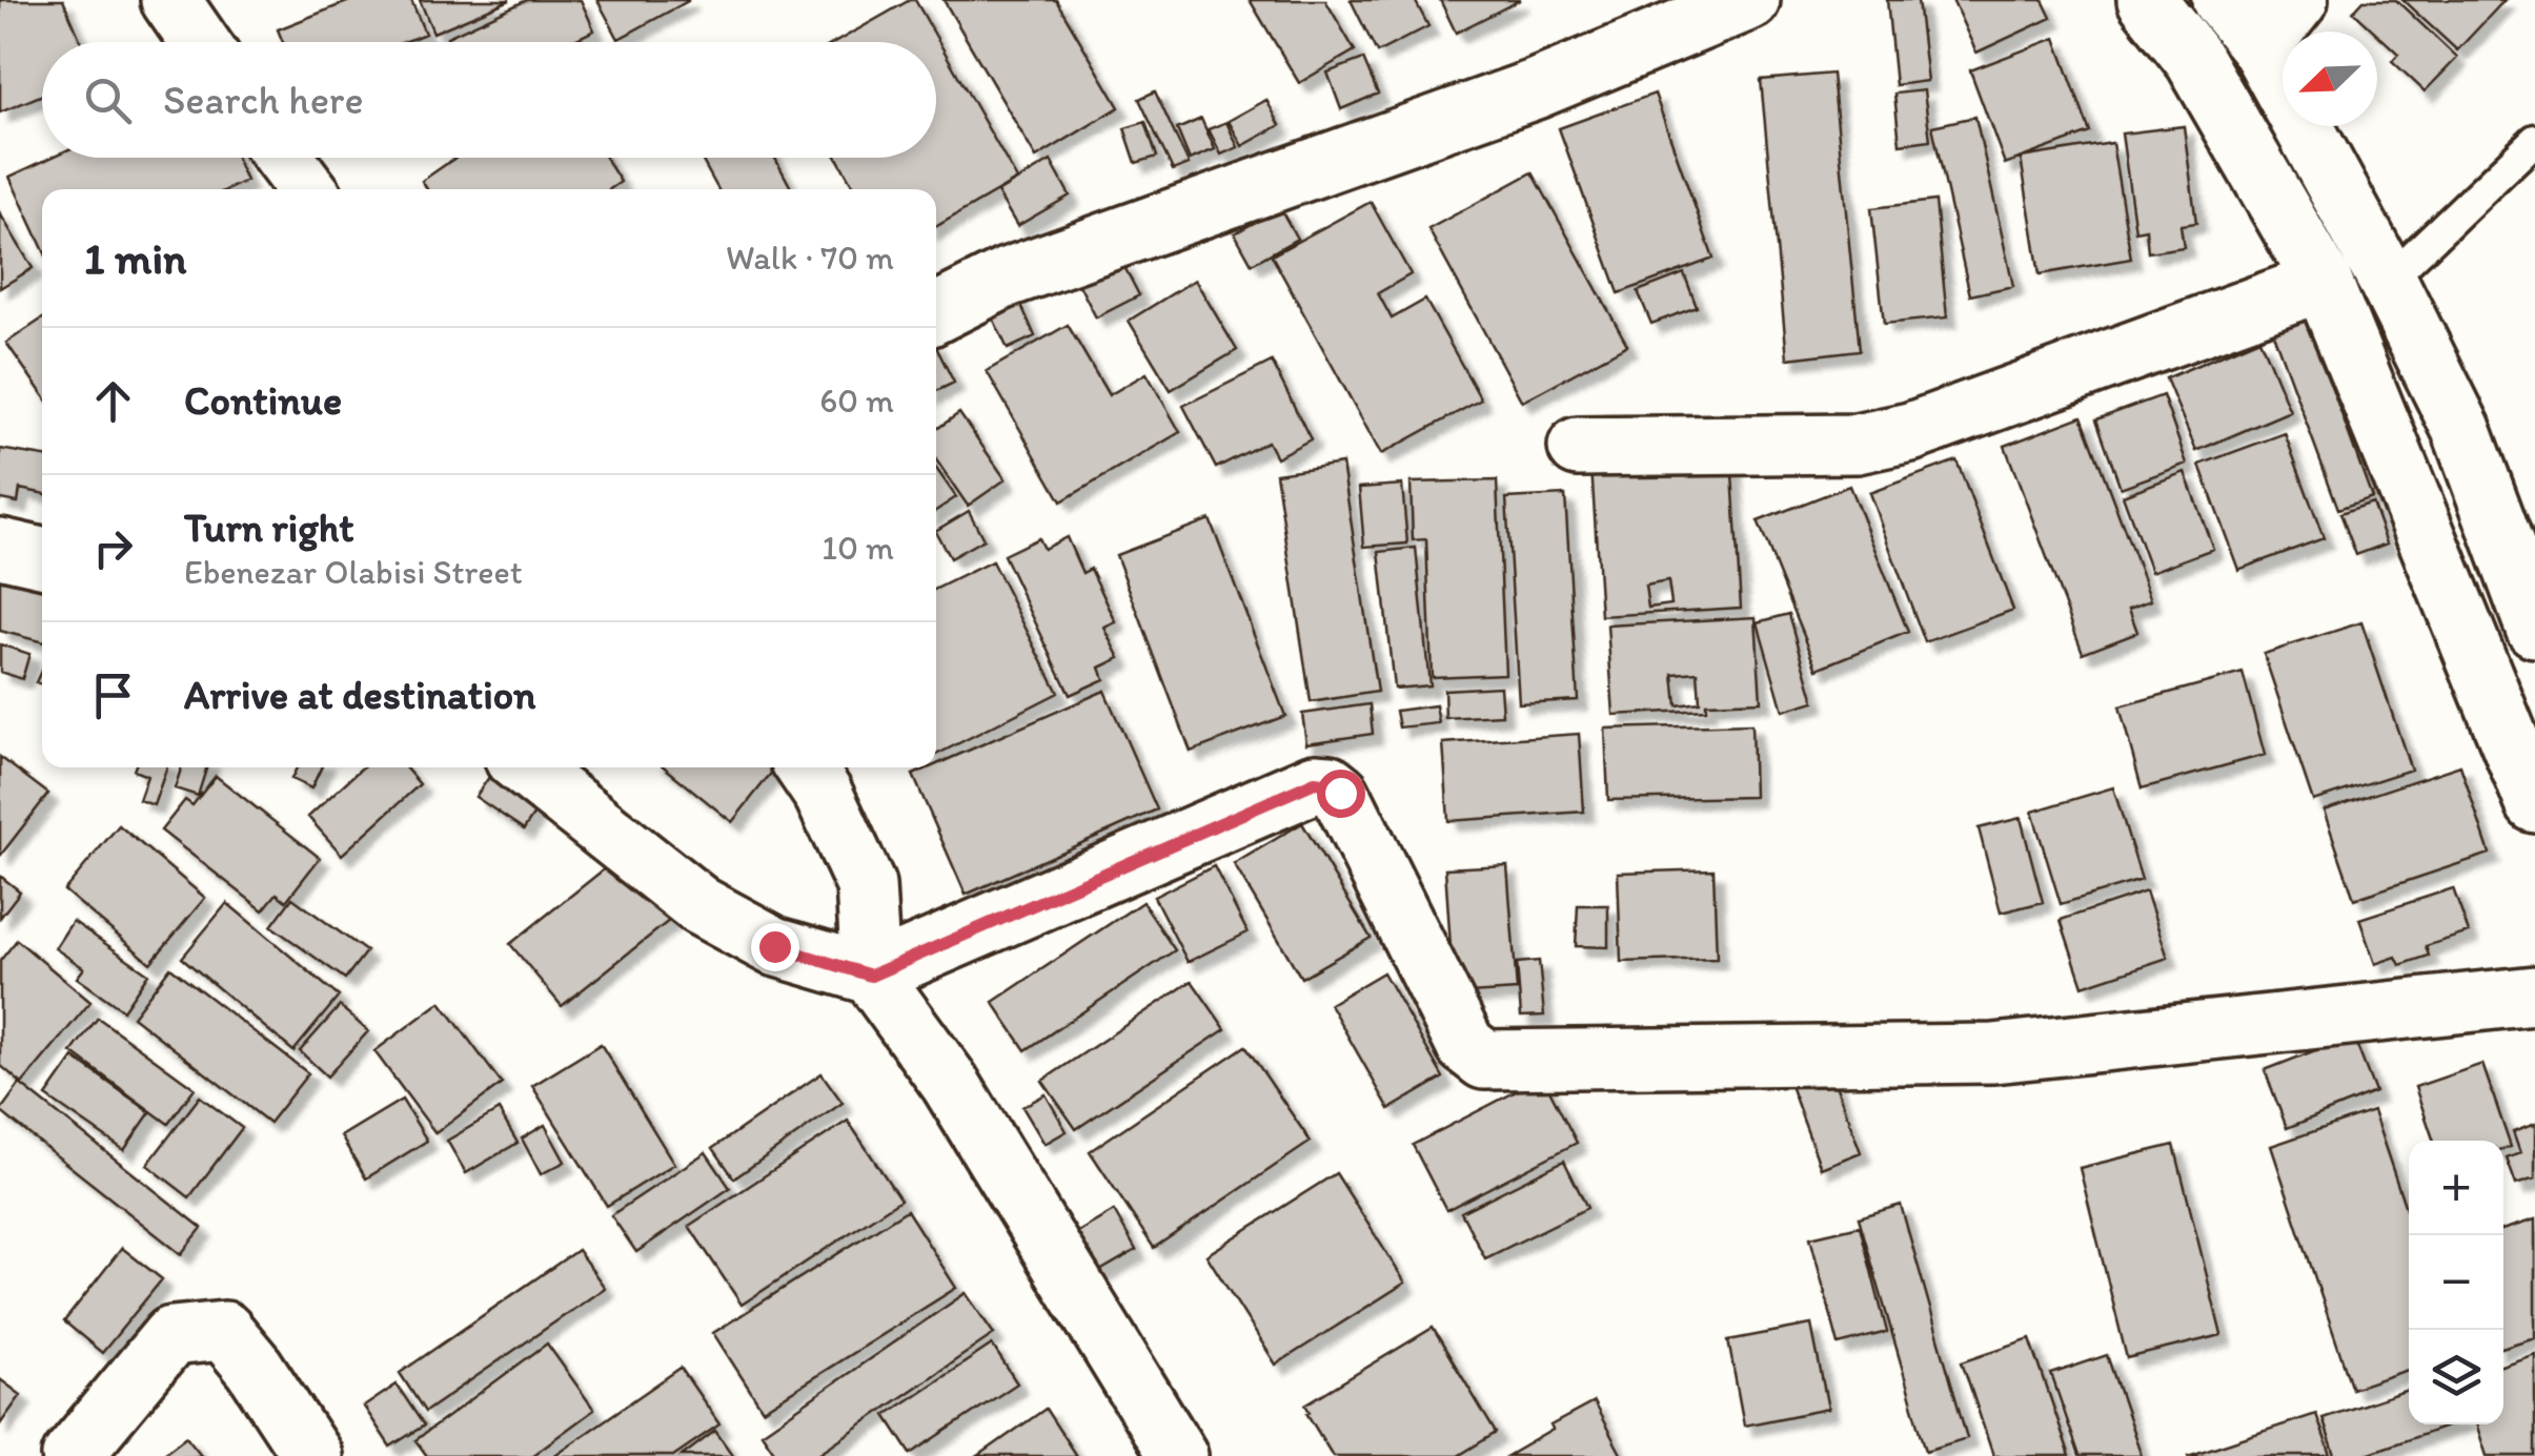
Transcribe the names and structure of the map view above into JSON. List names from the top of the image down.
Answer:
{
  "north": "bottom left",
  "page": {
    "search": "Search here",
    "heading": ["1 min", "Walk · 70 m"],
    "list": [
      ["Continue", "60 m"],
      ["Turn right", "Ebenezar Olabisi Street", "10 m"],
      "Arrive at destination"
    ],
    "map_buttons": ["+", "−"]
  }
}
